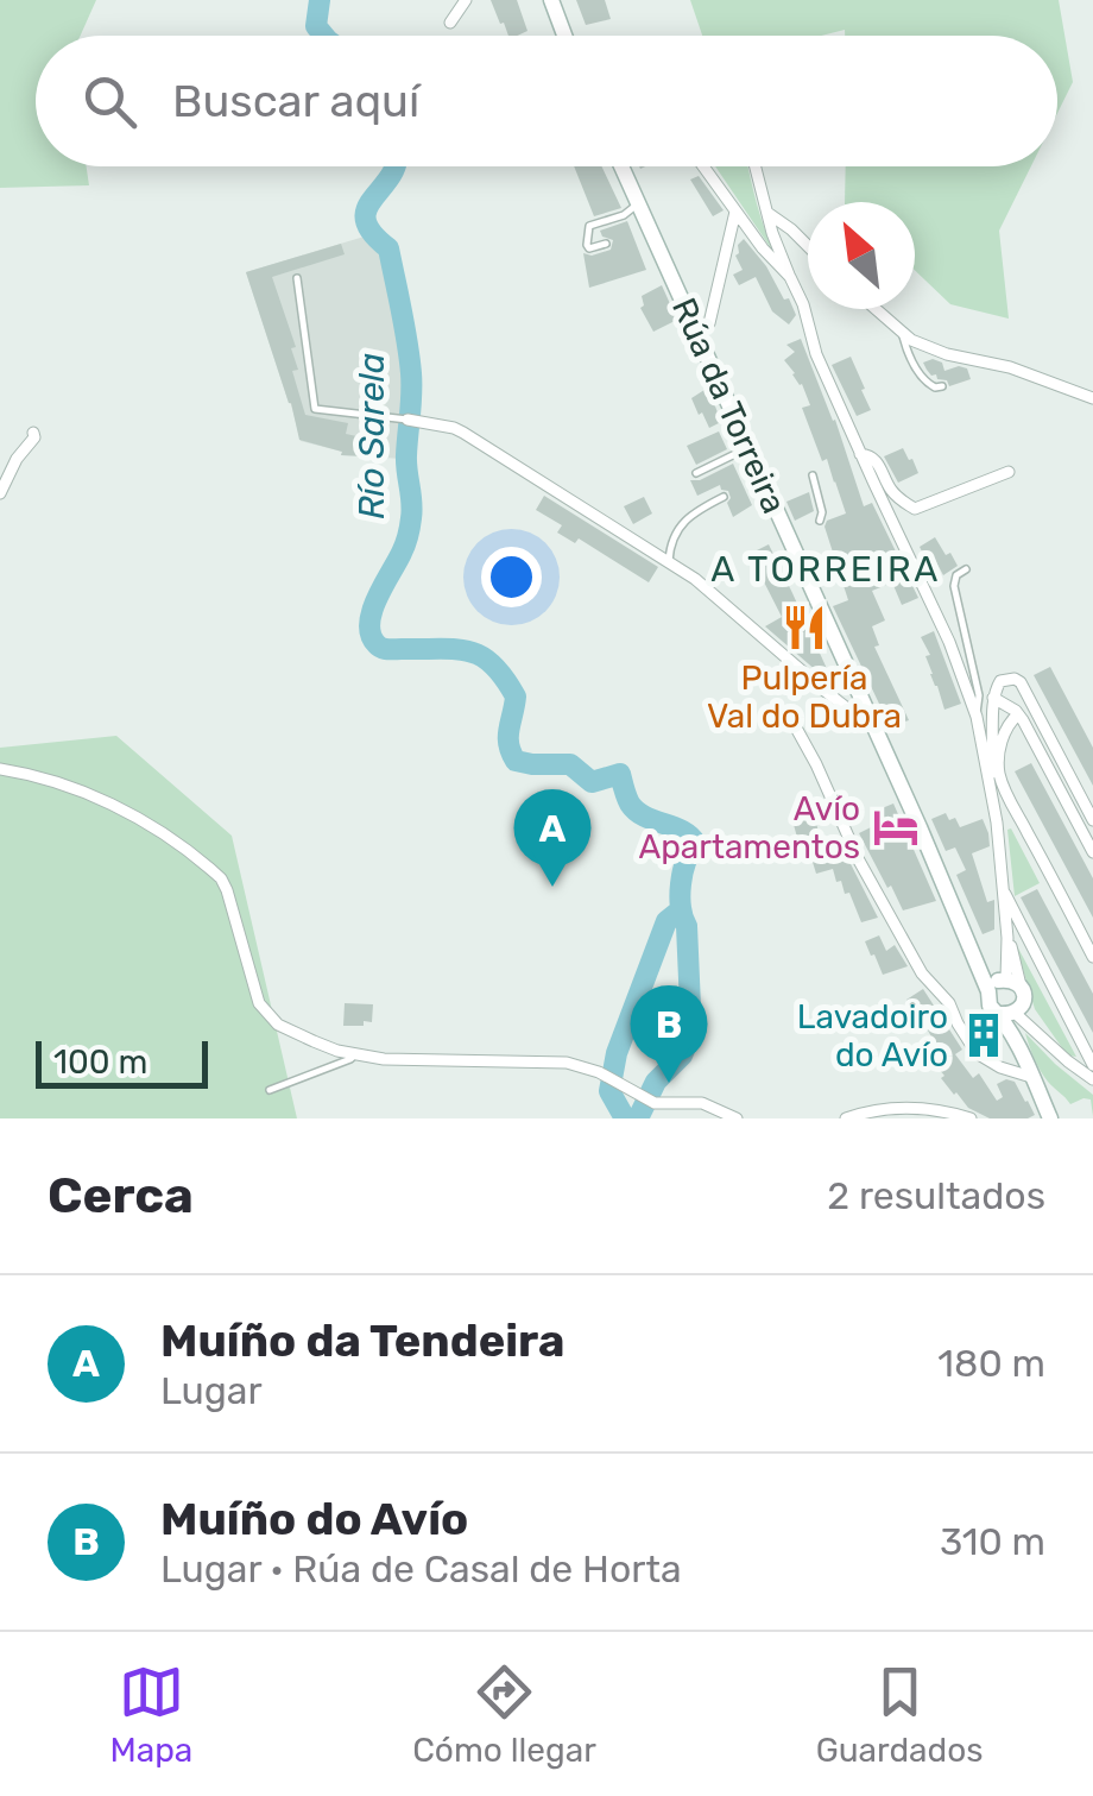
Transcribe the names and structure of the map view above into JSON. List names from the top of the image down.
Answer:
{
  "streets": {
    "main road": ["Rúa da Torreira"]
  },
  "districts": ["A TORREIRA"],
  "water": ["Río Sarela"],
  "places": {
    "restaurant": ["Pulpería Val do Dubra"],
    "hotel": ["Avío Apartamentos"],
    "building": ["Lavadoiro do Avío"]
  },
  "scale_bar": "100 m",
  "north": "top left",
  "page": {
    "search": "Buscar aquí",
    "pins": ["A", "B"],
    "scale": "100 m",
    "heading": ["Cerca", "2 resultados"],
    "list": [
      {
        "mark": "A",
        "name": "Muíño da Tendeira",
        "note": "Lugar",
        "value": "180 m"
      },
      {
        "mark": "B",
        "name": "Muíño do Avío",
        "note": "Lugar · Rúa de Casal de Horta",
        "value": "310 m"
      }
    ],
    "nav": ["Mapa", "Cómo llegar", "Guardados"]
  }
}
